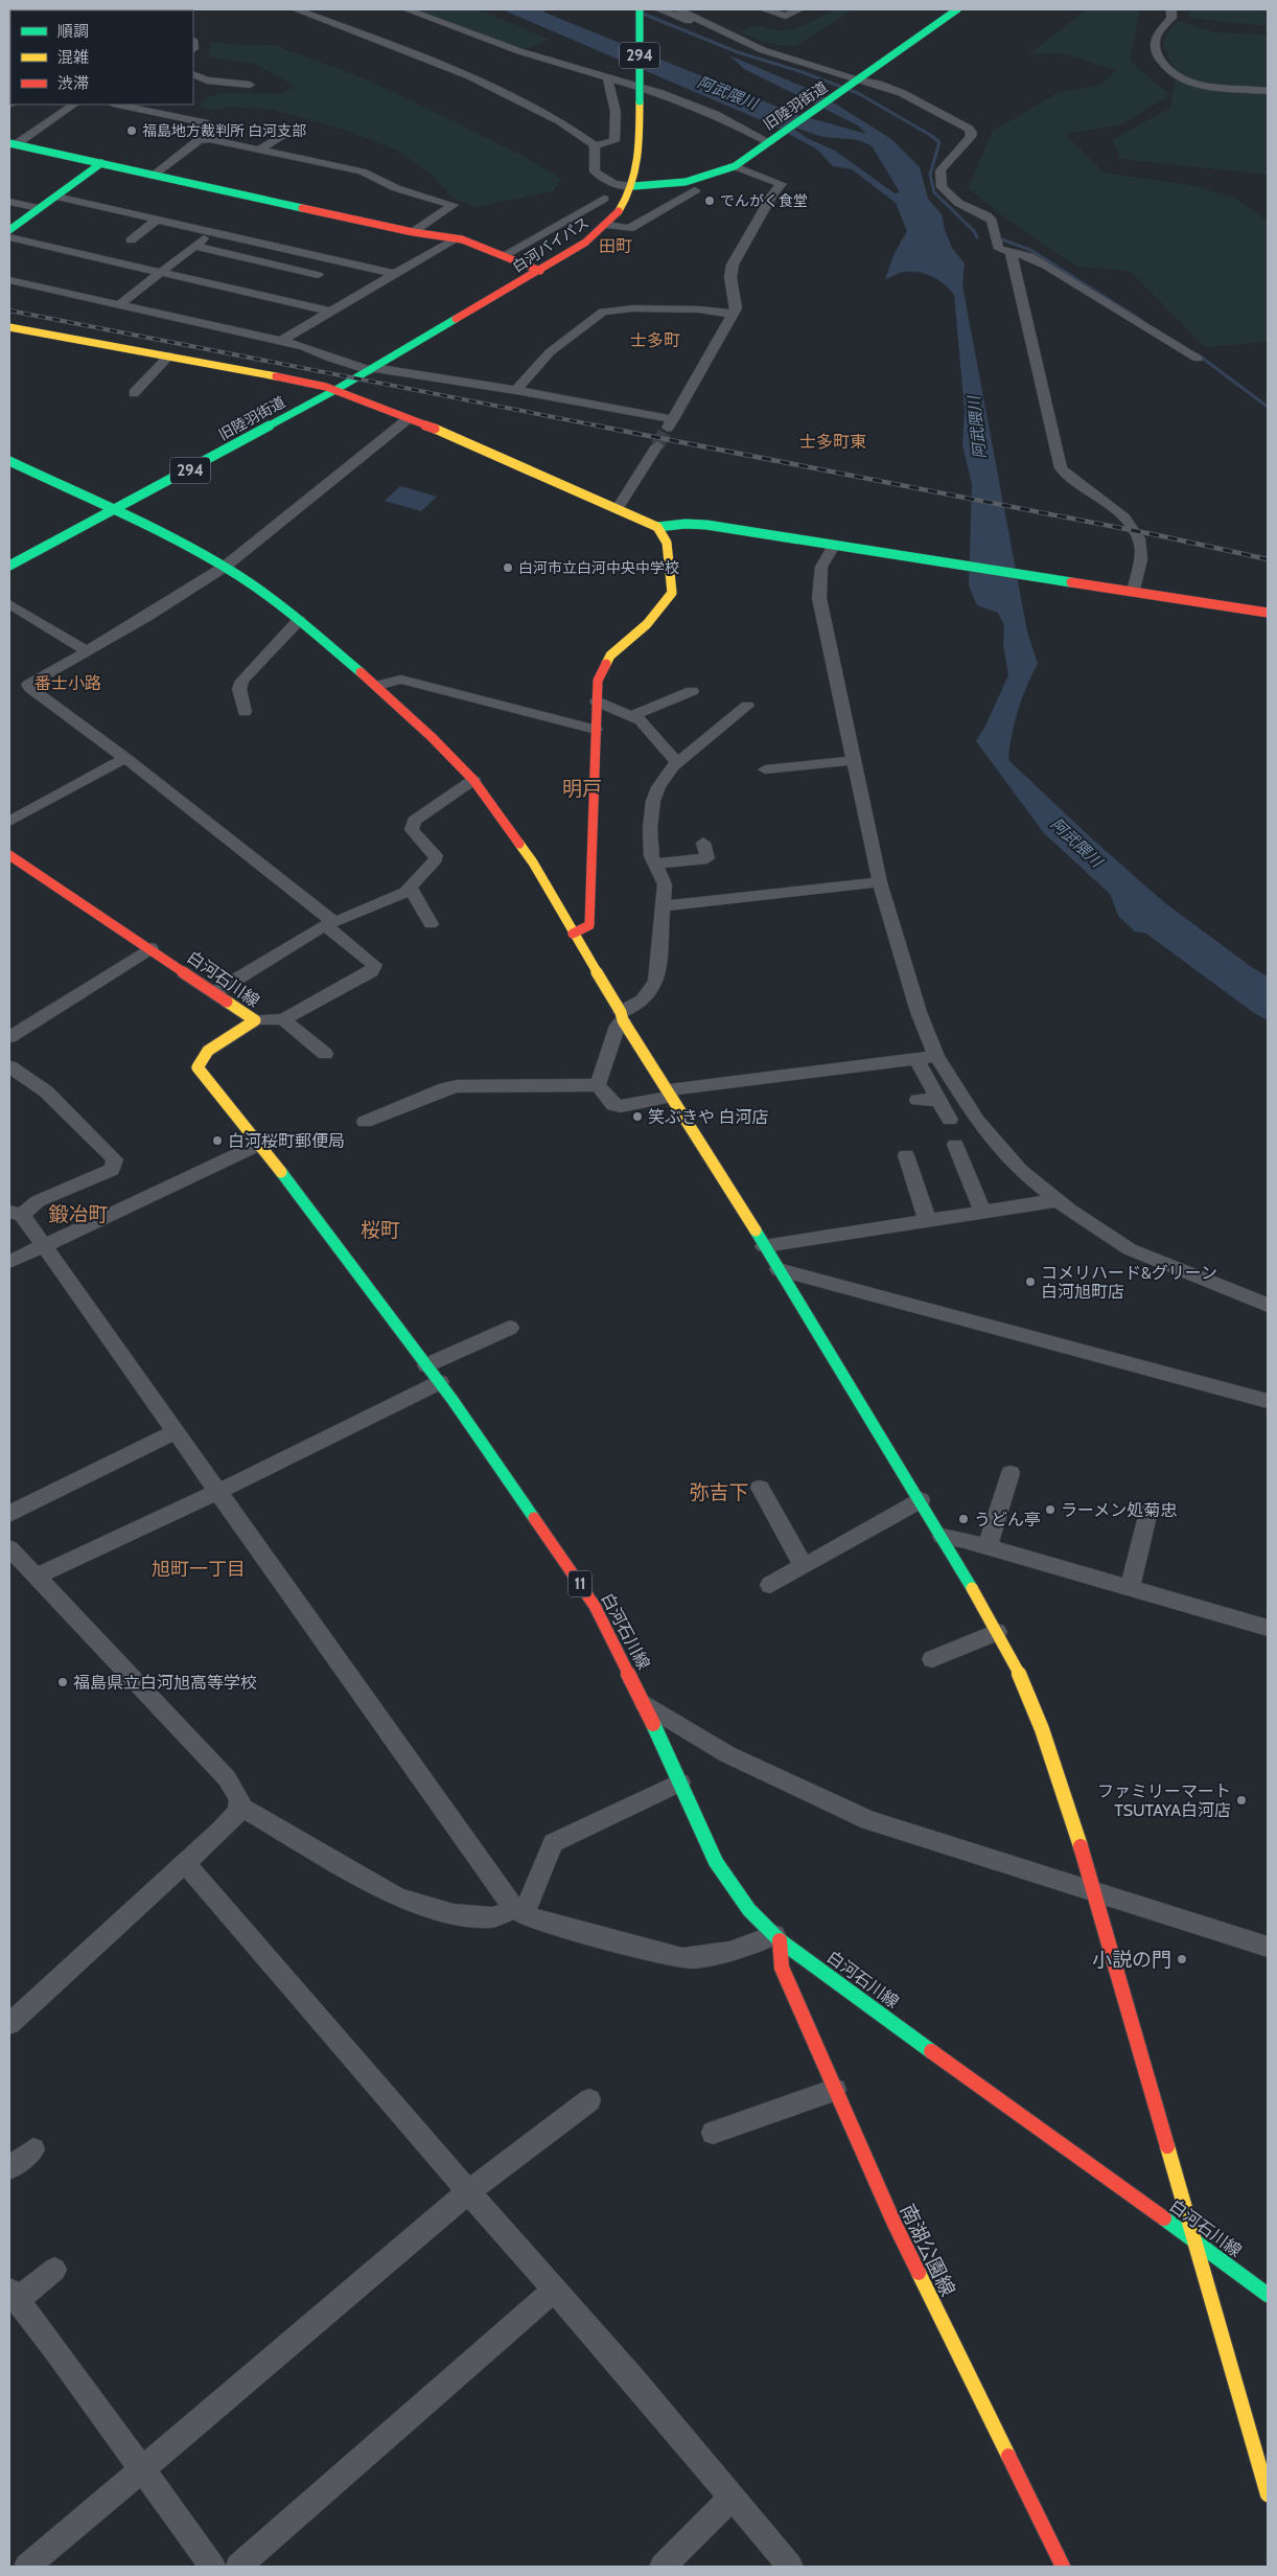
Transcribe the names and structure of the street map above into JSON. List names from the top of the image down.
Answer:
{
  "streets": {
    "main road": [
      "294",
      "旧陸羽街道",
      "白河バイパス",
      "白河石川線",
      "11",
      "南湖公園線"
    ]
  },
  "crossings": [
    ["旧陸羽街道", "白河バイパス"],
    ["白河石川線", "南湖公園線"]
  ],
  "districts": [
    "田町",
    "士多町",
    "士多町東",
    "番士小路",
    "明戸",
    "鍛冶町",
    "桜町",
    "弥吉下",
    "旭町一丁目"
  ],
  "water": ["阿武隈川"],
  "places": [
    "福島地方裁判所 白河支部",
    "でんがく食堂",
    "白河市立白河中央中学校",
    "笑ぶきや 白河店",
    "白河桜町郵便局",
    "コメリハード&グリーン 白河旭町店",
    "ラーメン処菊忠",
    "うどん亭",
    "福島県立白河旭高等学校",
    "ファミリーマート TSUTAYA白河店",
    "小説の門"
  ],
  "legend": ["順調", "混雑", "渋滞"]
}
